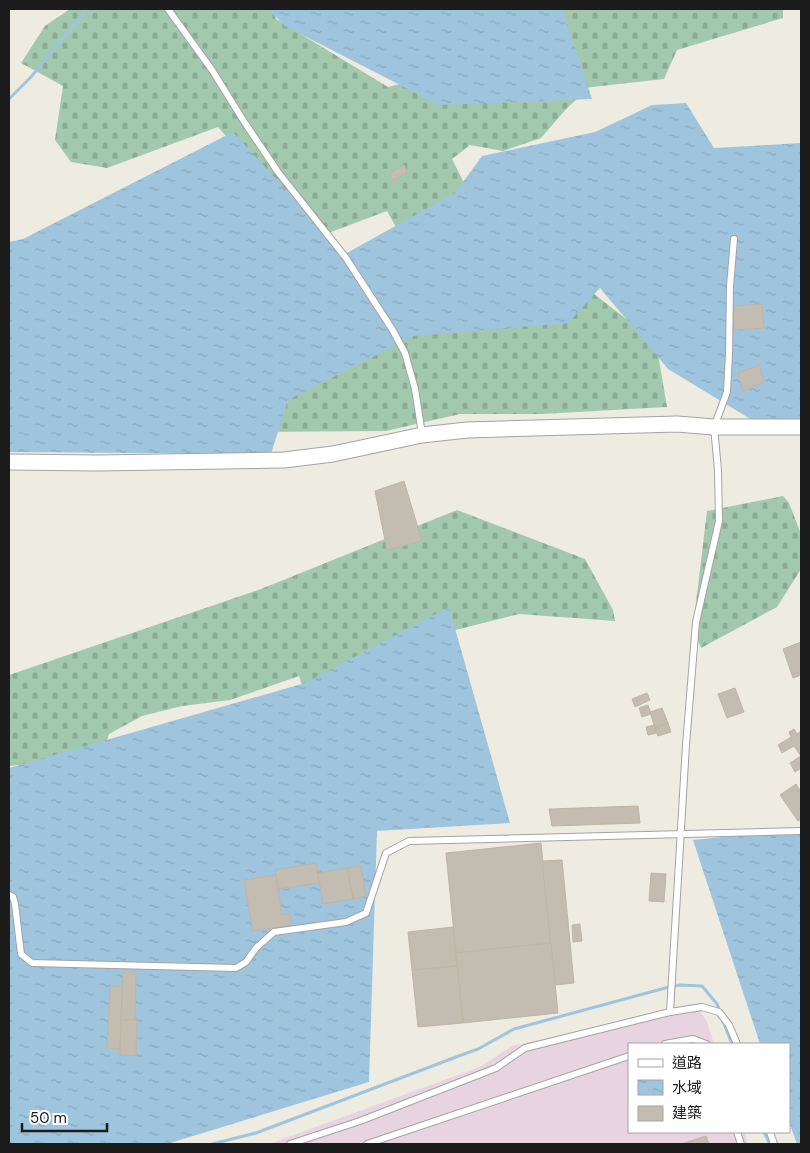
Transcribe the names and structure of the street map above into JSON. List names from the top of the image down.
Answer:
{
  "legend": ["道路", "水域", "建築"],
  "scale_bar": "50 m"
}
